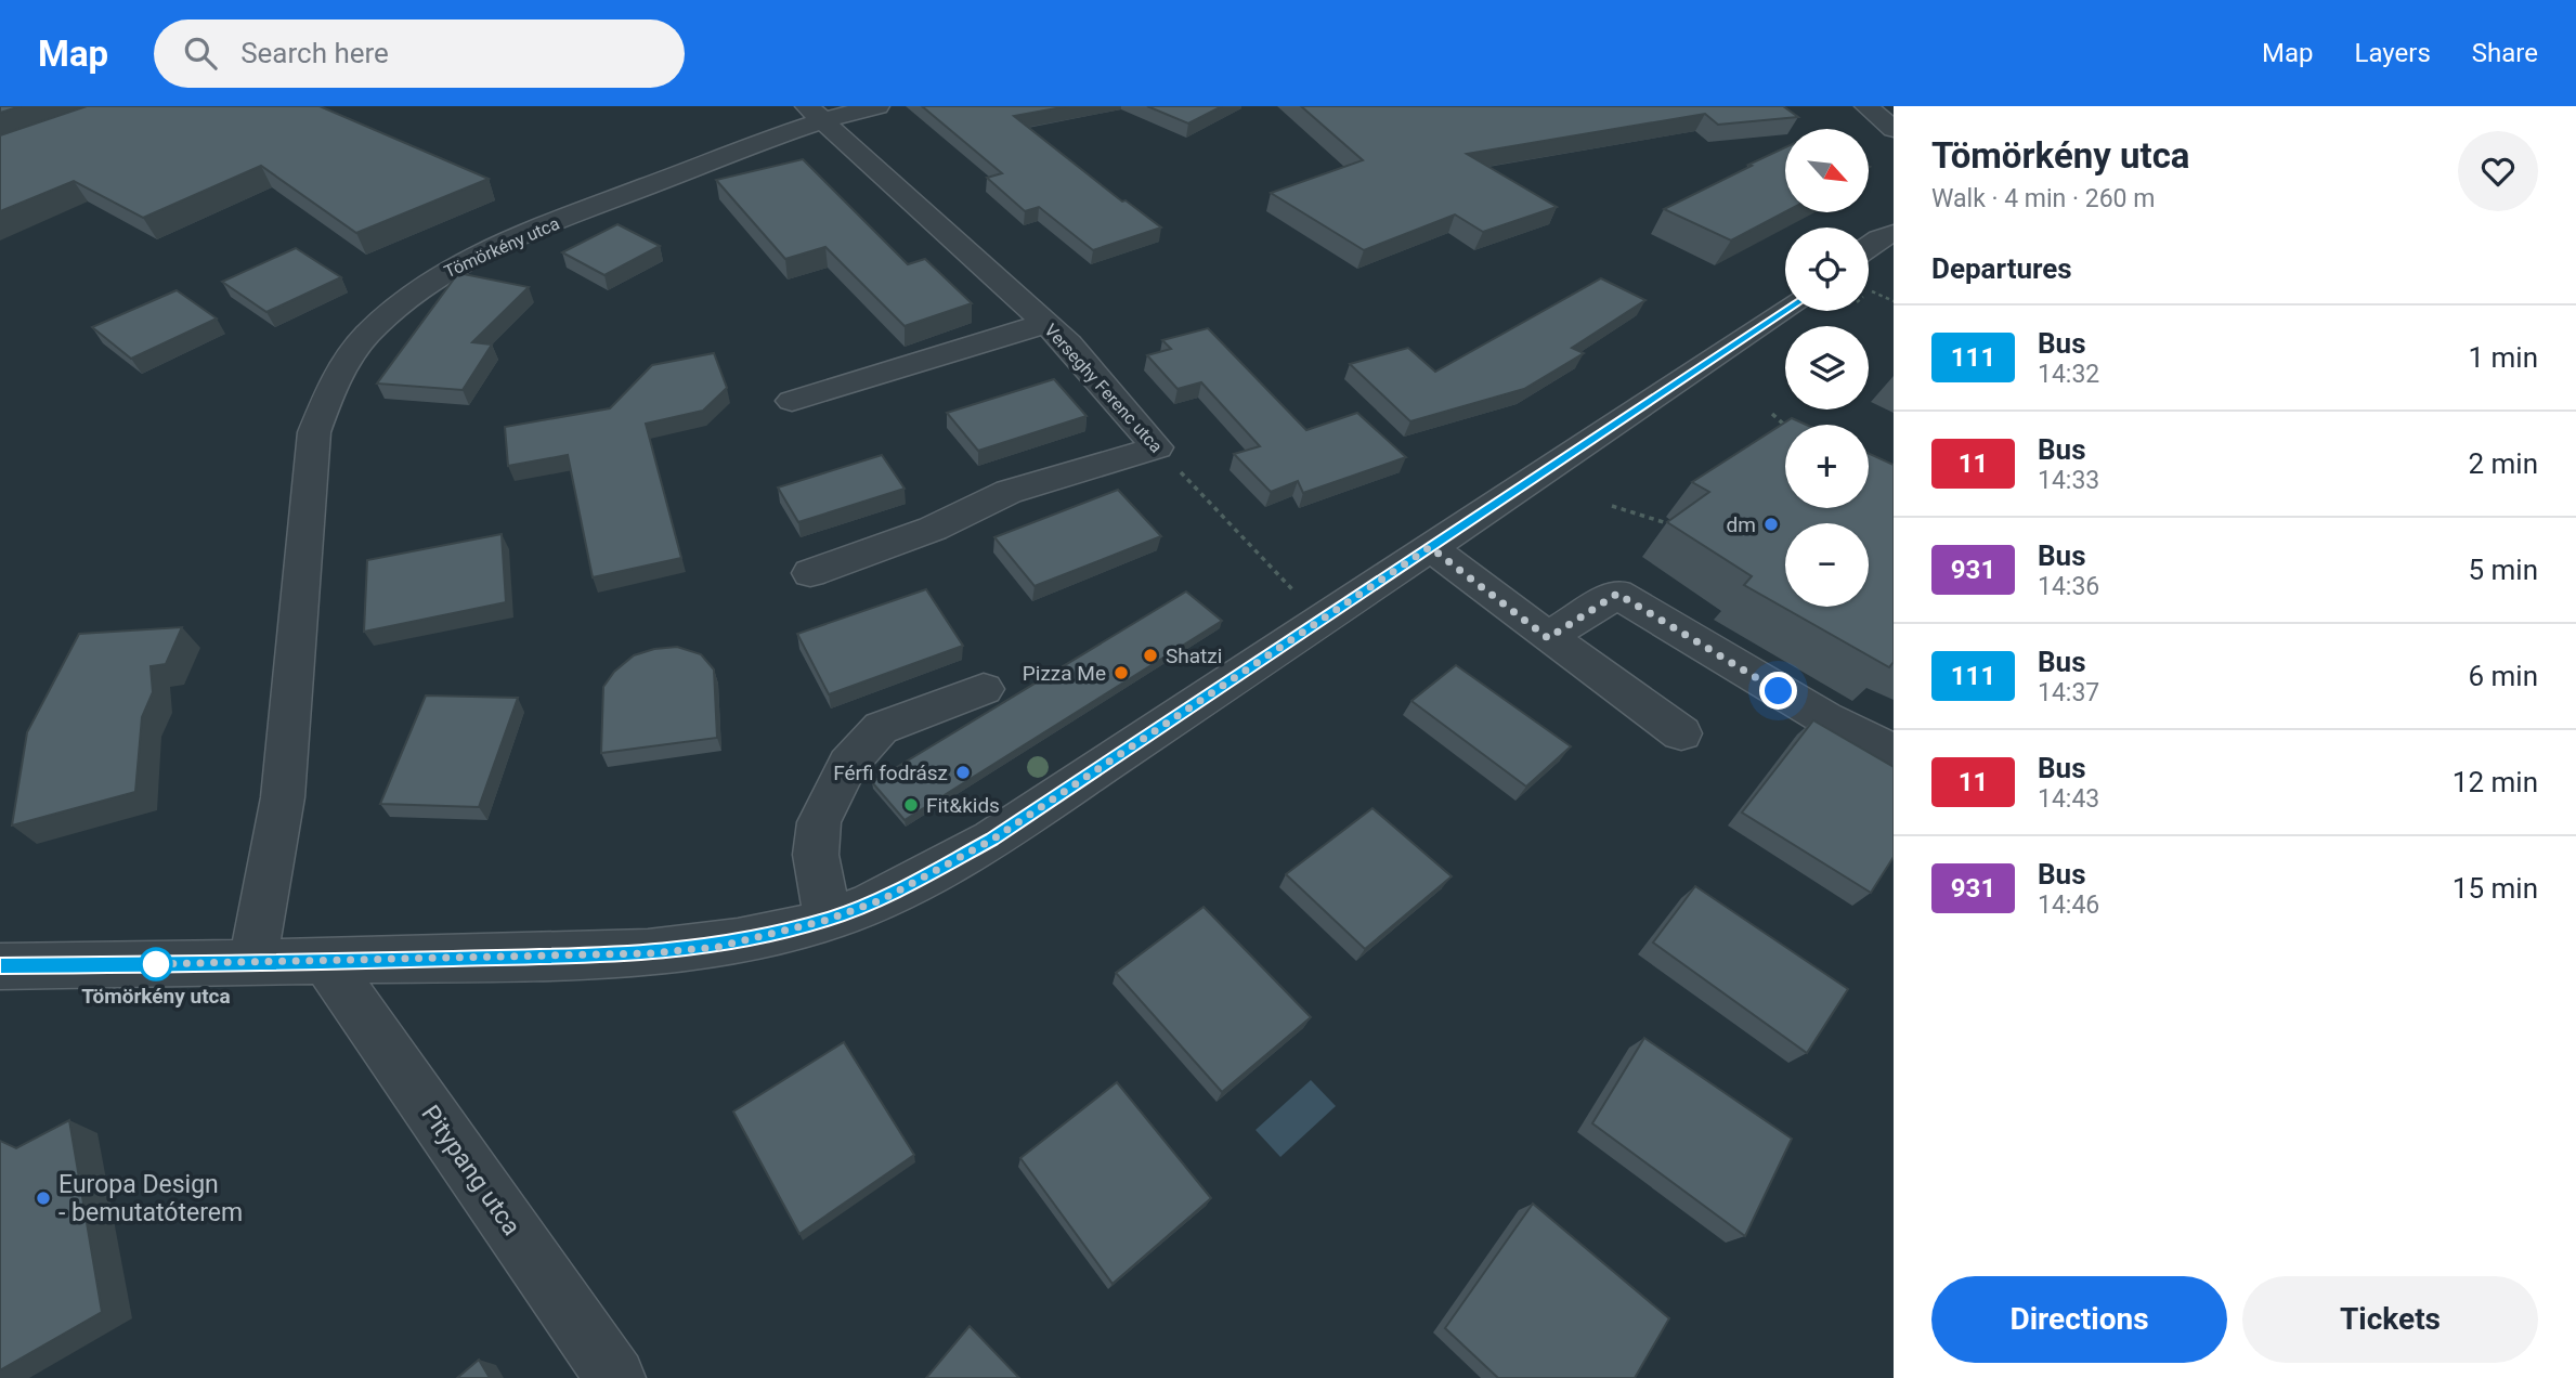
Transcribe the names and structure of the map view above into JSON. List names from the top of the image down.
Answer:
{
  "streets": {
    "street": ["Tömörkény utca", "Verseghy Ferenc utca", "Pitypang utca"]
  },
  "crossings": [
    ["Tömörkény utca", "Verseghy Ferenc utca"]
  ],
  "places": [
    "dm",
    "Shatzi",
    "Pizza Me",
    "Férfi fodrász",
    "Fit&kids",
    "Tömörkény utca",
    "Europa Design - bemutatóterem"
  ],
  "lines": ["bus line 111"],
  "north": "bottom right",
  "page": {
    "header": "Map",
    "search": "Search here",
    "nav": ["Map", "Layers", "Share"],
    "heading": [
      ["Tömörkény utca", "Walk · 4 min · 260 m"],
      "Departures"
    ],
    "map_buttons": ["+", "−"],
    "list": [
      {
        "mark": "111",
        "name": "Bus",
        "note": "14:32",
        "value": "1 min"
      },
      {
        "mark": "11",
        "name": "Bus",
        "note": "14:33",
        "value": "2 min"
      },
      {
        "mark": "931",
        "name": "Bus",
        "note": "14:36",
        "value": "5 min"
      },
      {
        "mark": "111",
        "name": "Bus",
        "note": "14:37",
        "value": "6 min"
      },
      {
        "mark": "11",
        "name": "Bus",
        "note": "14:43",
        "value": "12 min"
      },
      {
        "mark": "931",
        "name": "Bus",
        "note": "14:46",
        "value": "15 min"
      }
    ],
    "buttons": ["Directions", "Tickets"]
  }
}
